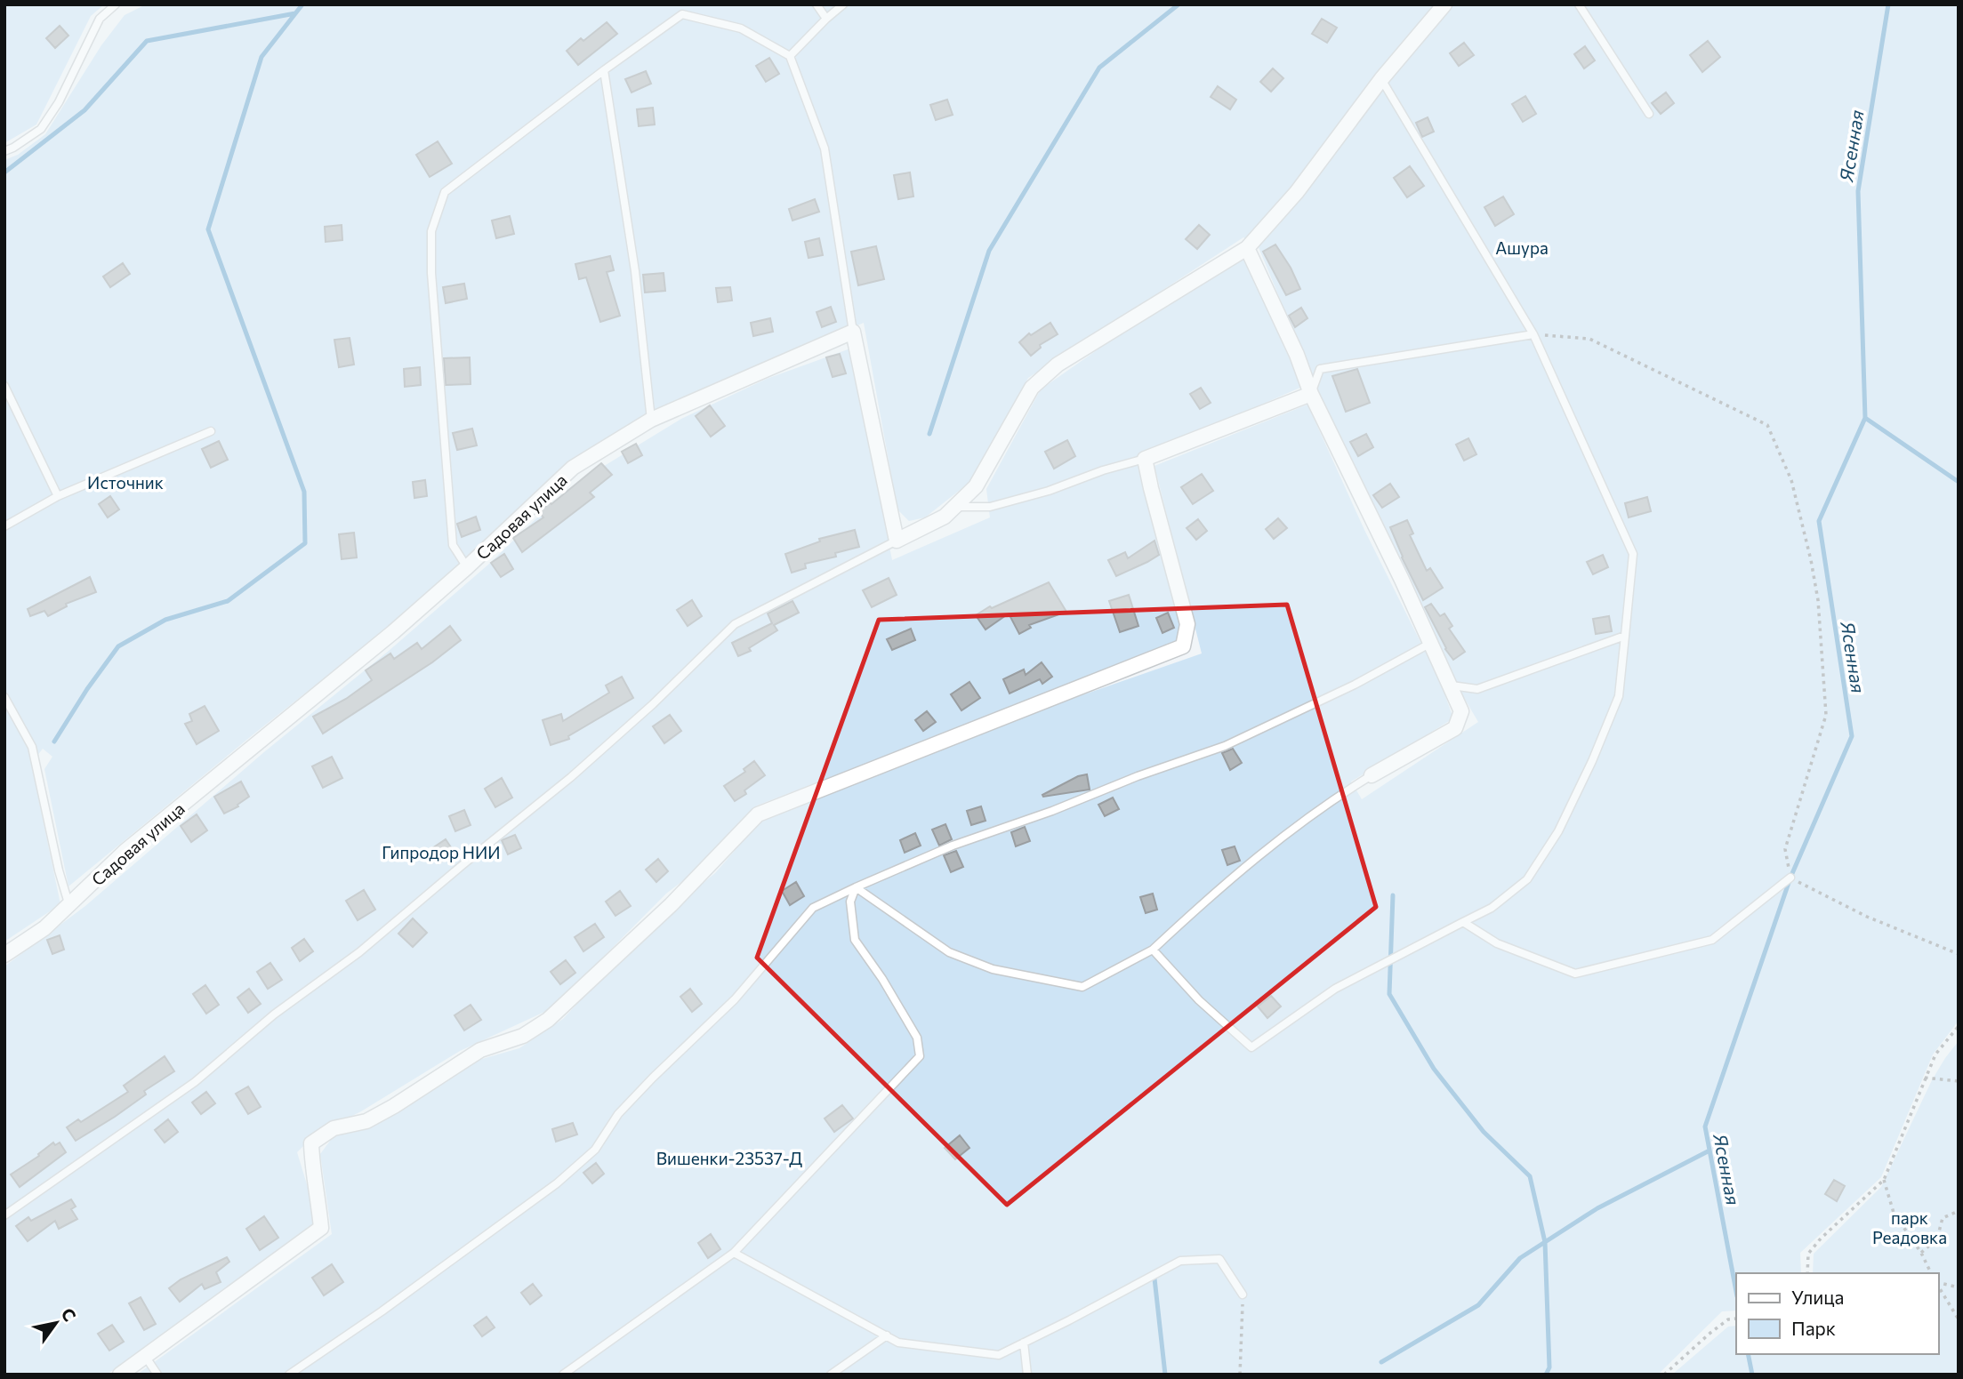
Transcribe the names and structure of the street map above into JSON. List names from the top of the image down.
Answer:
{
  "streets": {
    "street": ["Садовая улица"]
  },
  "water": ["Ясенная"],
  "parks": [
    "Ашура",
    "Источник",
    "Гипродор НИИ",
    "Вишенки-23537-Д",
    "парк Реадовка"
  ],
  "legend": ["Улица", "Парк"],
  "north": "top right"
}
